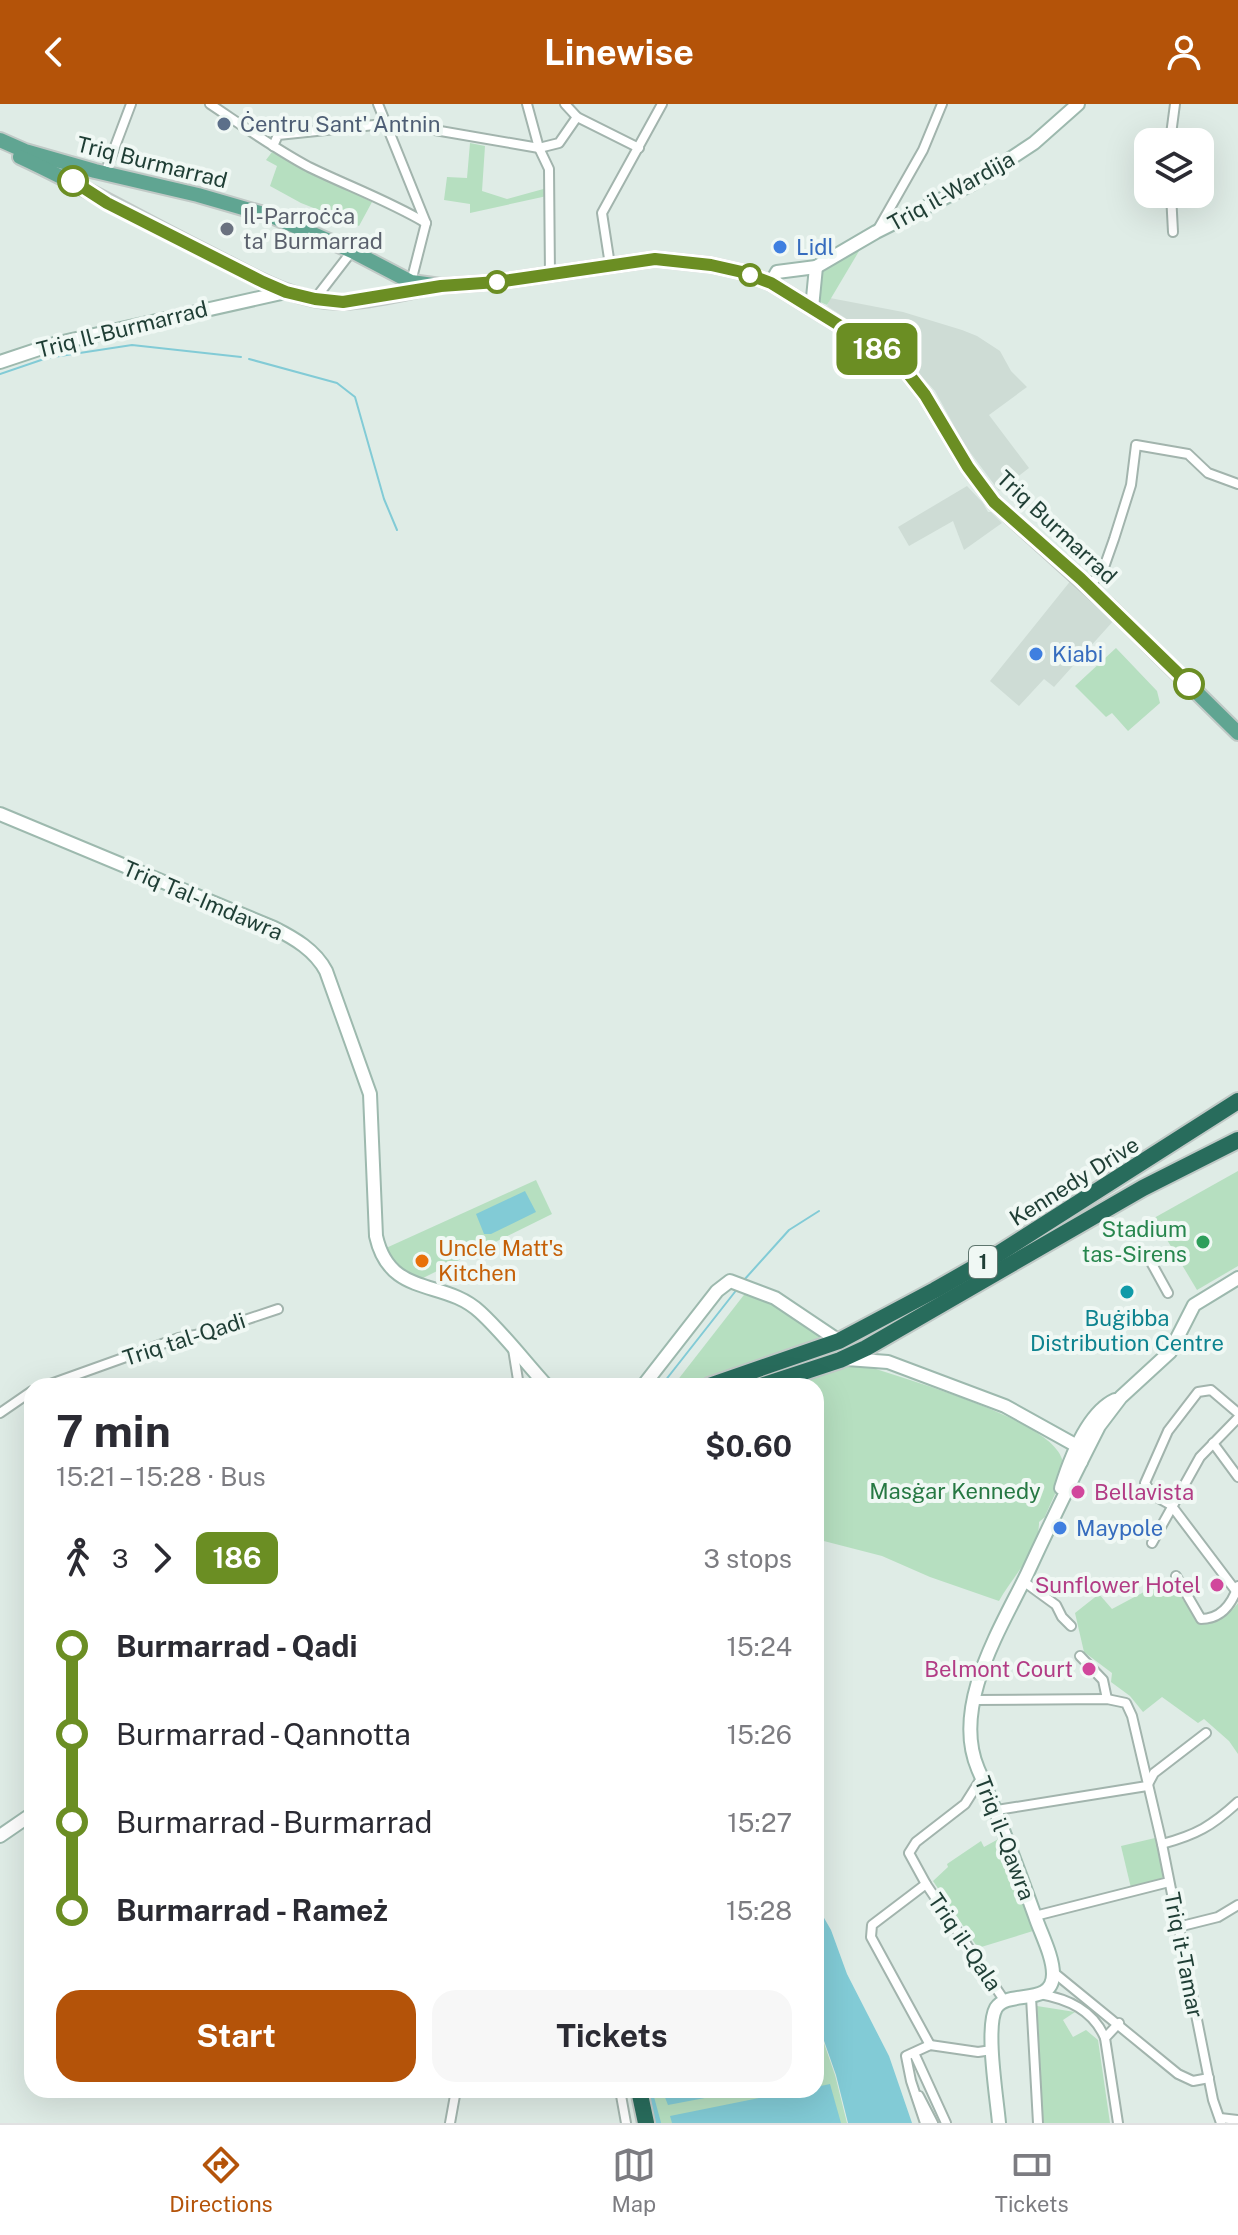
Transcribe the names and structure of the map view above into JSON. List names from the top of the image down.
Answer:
{
  "streets": {
    "highway": ["Kennedy Drive", "1"],
    "main road": ["Triq Burmarrad"],
    "street": [
      "Triq il-Wardija",
      "Triq Il-Burmarrad",
      "Triq Tal-Imdawra",
      "Triq tal-Qadi",
      "Triq il-Qawra",
      "Triq il-Qala",
      "Triq it-Tamar"
    ]
  },
  "crossings": [
    ["Triq Burmarrad", "Triq il-Wardija"],
    ["Triq Burmarrad", "Triq Il-Burmarrad"],
    ["Triq il-Qawra", "Triq il-Qala"]
  ],
  "parks": ["Masġar Kennedy"],
  "places": [
    "Ċentru Sant' Antnin",
    "Il-Parroċċa ta' Burmarrad",
    "Lidl",
    "Kiabi",
    "Stadium tas-Sirens",
    "Uncle Matt's Kitchen",
    "Buġibba Distribution Centre",
    "Bellavista",
    "Maypole",
    "Sunflower Hotel",
    "Belmont Court"
  ],
  "lines": ["bus line 186"],
  "page": {
    "header": "Linewise",
    "on_map": "186",
    "heading": ["7 min", "15:21 – 15:28 · Bus", "$0.60"],
    "legs": ["3", "186", "3 stops"],
    "list": [
      {
        "name": "Burmarrad - Qadi",
        "value": "15:24"
      },
      {
        "name": "Burmarrad - Qannotta",
        "value": "15:26"
      },
      {
        "name": "Burmarrad - Burmarrad",
        "value": "15:27"
      },
      {
        "name": "Burmarrad - Rameż",
        "value": "15:28"
      }
    ],
    "buttons": ["Start", "Tickets"],
    "tabs": ["Directions", "Map", "Tickets"]
  }
}
